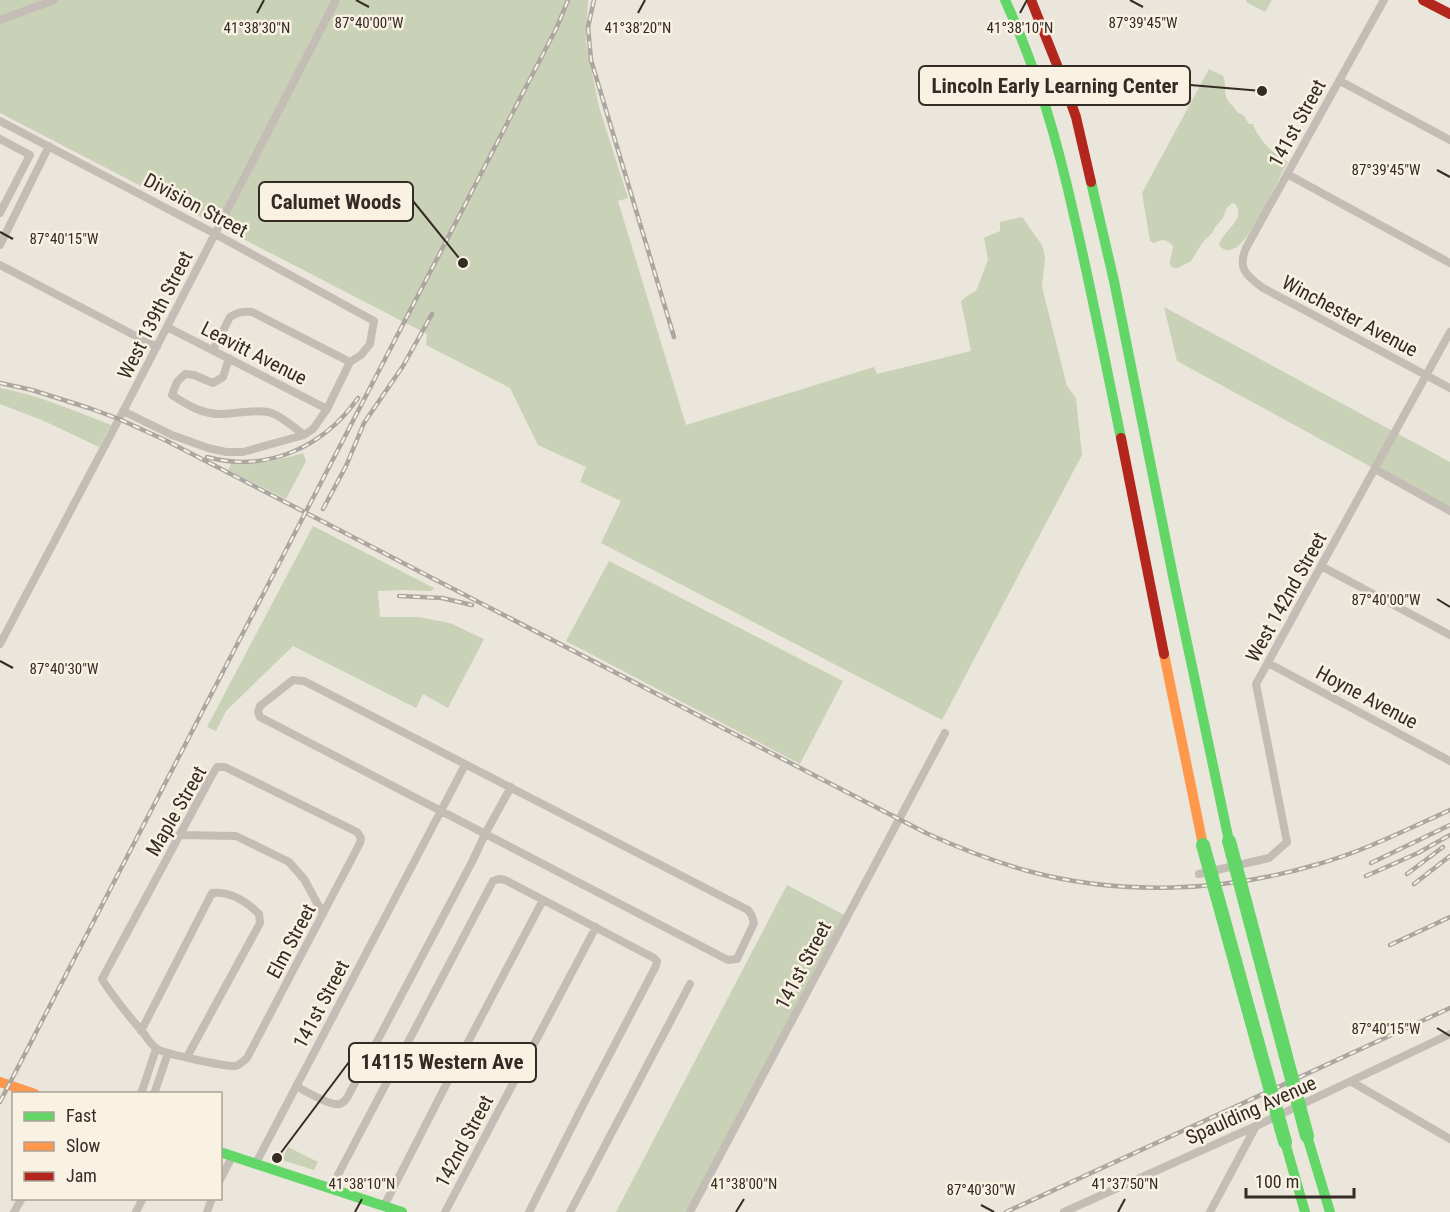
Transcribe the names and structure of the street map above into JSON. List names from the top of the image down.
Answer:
{
  "streets": {
    "street": [
      "141st Street",
      "Division Street",
      "West 139th Street",
      "Winchester Avenue",
      "Leavitt Avenue",
      "West 142nd Street",
      "Hoyne Avenue",
      "Maple Street",
      "Elm Street",
      "Spaulding Avenue",
      "142nd Street"
    ]
  },
  "crossings": [
    ["141st Street", "Winchester Avenue"],
    ["Division Street", "West 139th Street"],
    ["West 139th Street", "Leavitt Avenue"],
    ["Winchester Avenue", "West 142nd Street"],
    ["West 142nd Street", "Hoyne Avenue"],
    ["Maple Street", "Elm Street"]
  ],
  "places": ["Lincoln Early Learning Center", "Calumet Woods", "14115 Western Ave"],
  "legend": ["Fast", "Slow", "Jam"],
  "scale_bar": "100 m",
  "coordinates": [
    "87°40'00\"W",
    "87°39'45\"W",
    "41°38'30\"N",
    "41°38'20\"N",
    "41°38'10\"N",
    "87°40'15\"W",
    "87°40'30\"W",
    "41°38'00\"N",
    "41°37'50\"N"
  ]
}
